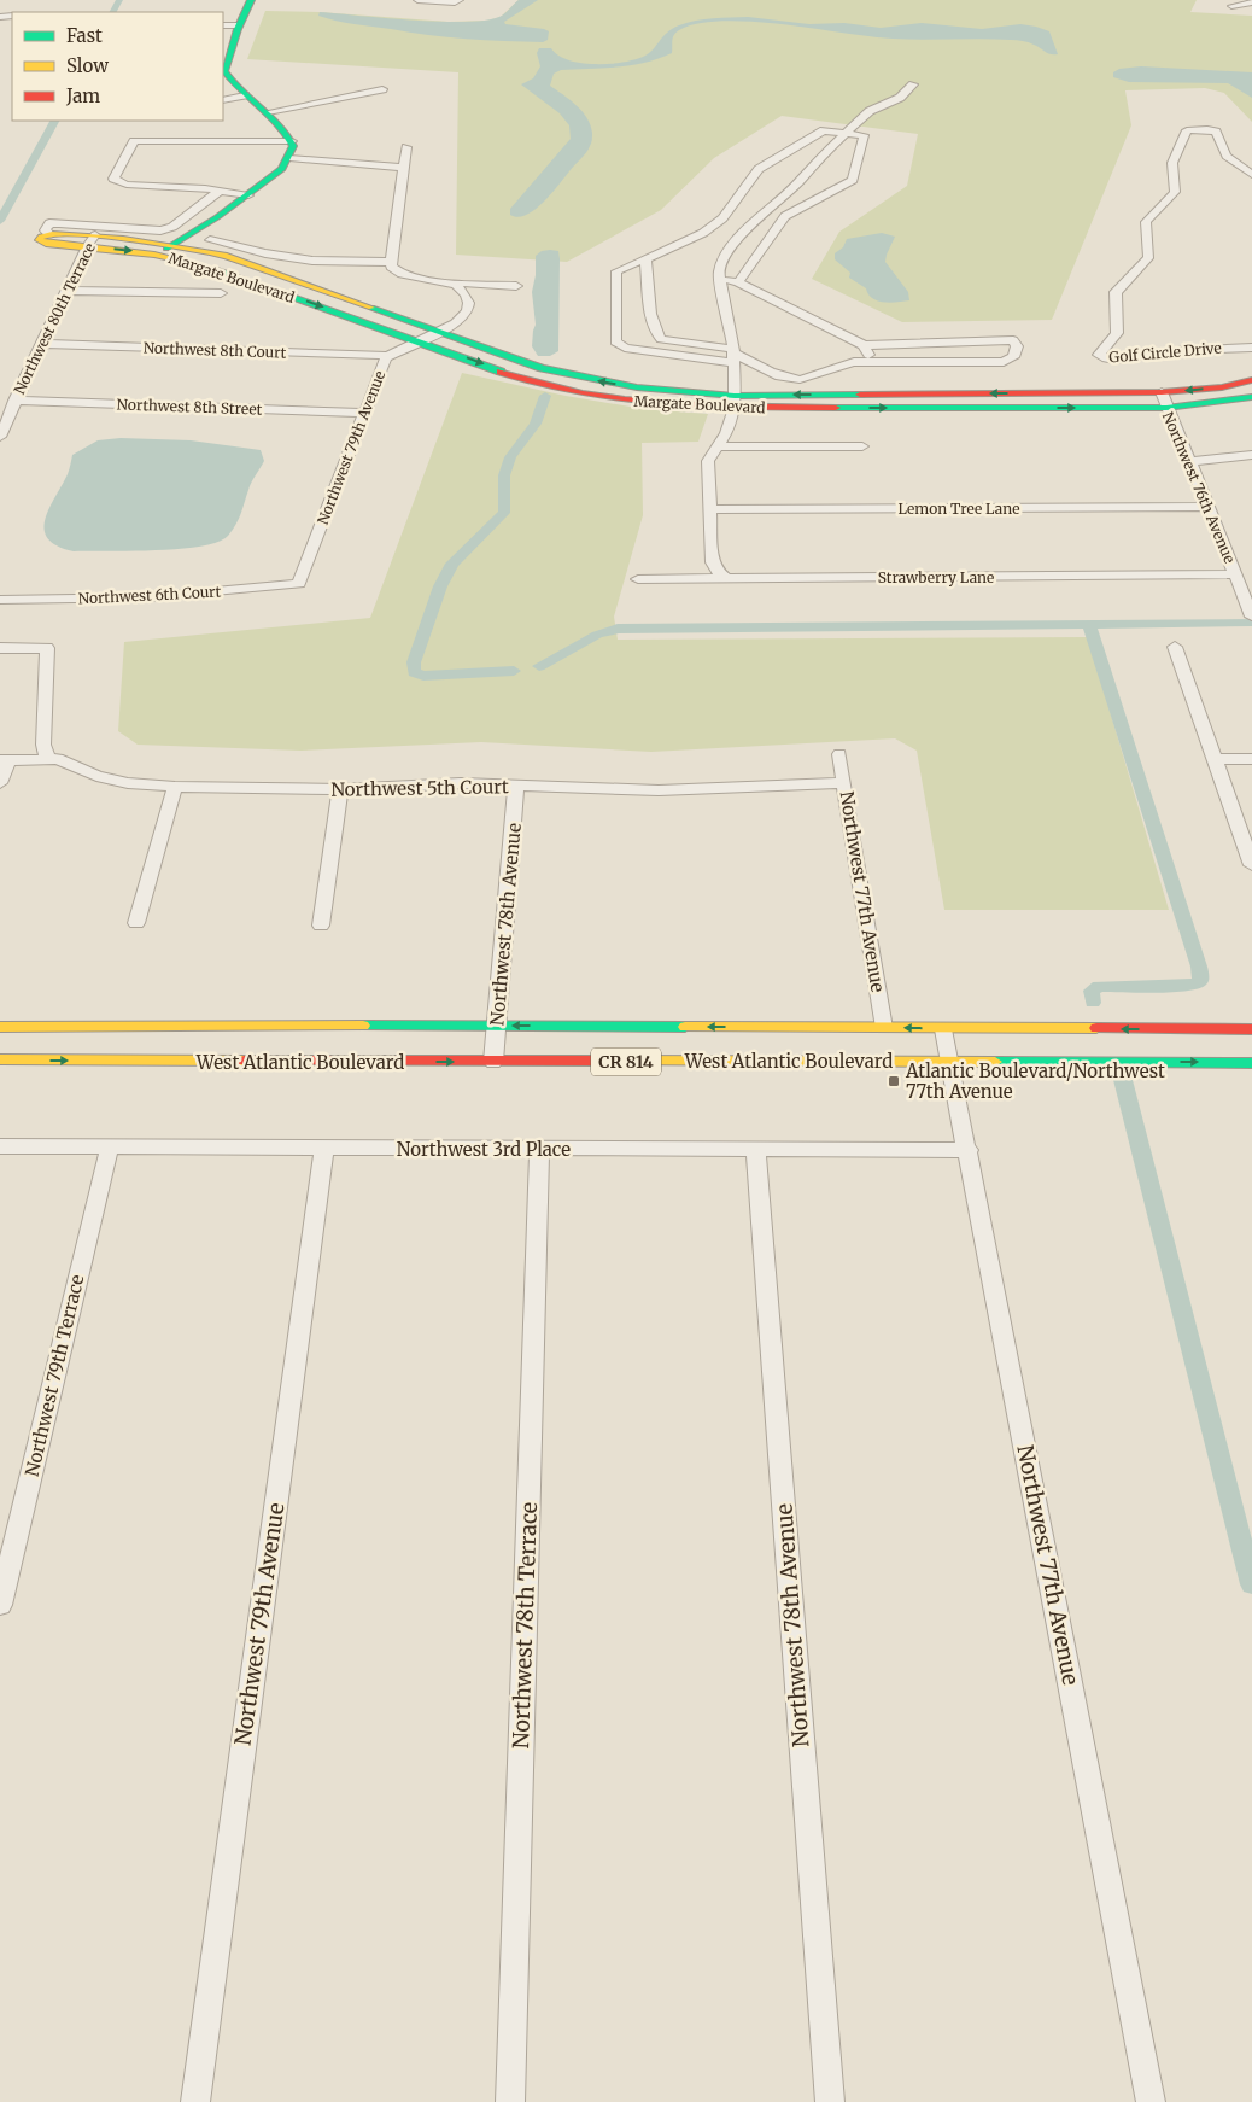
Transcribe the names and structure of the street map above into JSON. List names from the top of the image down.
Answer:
{
  "streets": {
    "street": [
      "Margate Boulevard",
      "Northwest 80th Terrace",
      "Northwest 8th Court",
      "Golf Circle Drive",
      "Northwest 8th Street",
      "Northwest 79th Avenue",
      "Northwest 76th Avenue",
      "Lemon Tree Lane",
      "Strawberry Lane",
      "Northwest 6th Court",
      "Northwest 5th Court",
      "Northwest 77th Avenue",
      "Northwest 78th Avenue",
      "West Atlantic Boulevard",
      "CR 814",
      "Northwest 3rd Place",
      "Northwest 79th Terrace",
      "Northwest 78th Terrace"
    ]
  },
  "crossings": [
    ["Margate Boulevard", "Northwest 80th Terrace"],
    ["Margate Boulevard", "Northwest 79th Avenue"],
    ["Margate Boulevard", "Northwest 76th Avenue"],
    ["Northwest 80th Terrace", "Northwest 8th Court"],
    ["Northwest 80th Terrace", "Northwest 8th Street"],
    ["Northwest 8th Court", "Northwest 79th Avenue"],
    ["Northwest 8th Street", "Northwest 79th Avenue"],
    ["Northwest 79th Avenue", "Northwest 6th Court"],
    ["Northwest 79th Avenue", "Northwest 3rd Place"],
    ["Northwest 76th Avenue", "Lemon Tree Lane"],
    ["Northwest 76th Avenue", "Strawberry Lane"],
    ["Northwest 5th Court", "Northwest 77th Avenue"],
    ["Northwest 5th Court", "Northwest 78th Avenue"],
    ["Northwest 77th Avenue", "West Atlantic Boulevard"],
    ["Northwest 77th Avenue", "Northwest 3rd Place"],
    ["Northwest 78th Avenue", "West Atlantic Boulevard"],
    ["Northwest 78th Avenue", "Northwest 3rd Place"],
    ["Northwest 3rd Place", "Northwest 79th Terrace"],
    ["Northwest 3rd Place", "Northwest 78th Terrace"]
  ],
  "places": {
    "transit": ["Atlantic Boulevard/Northwest 77th Avenue"]
  },
  "legend": ["Fast", "Slow", "Jam"]
}
